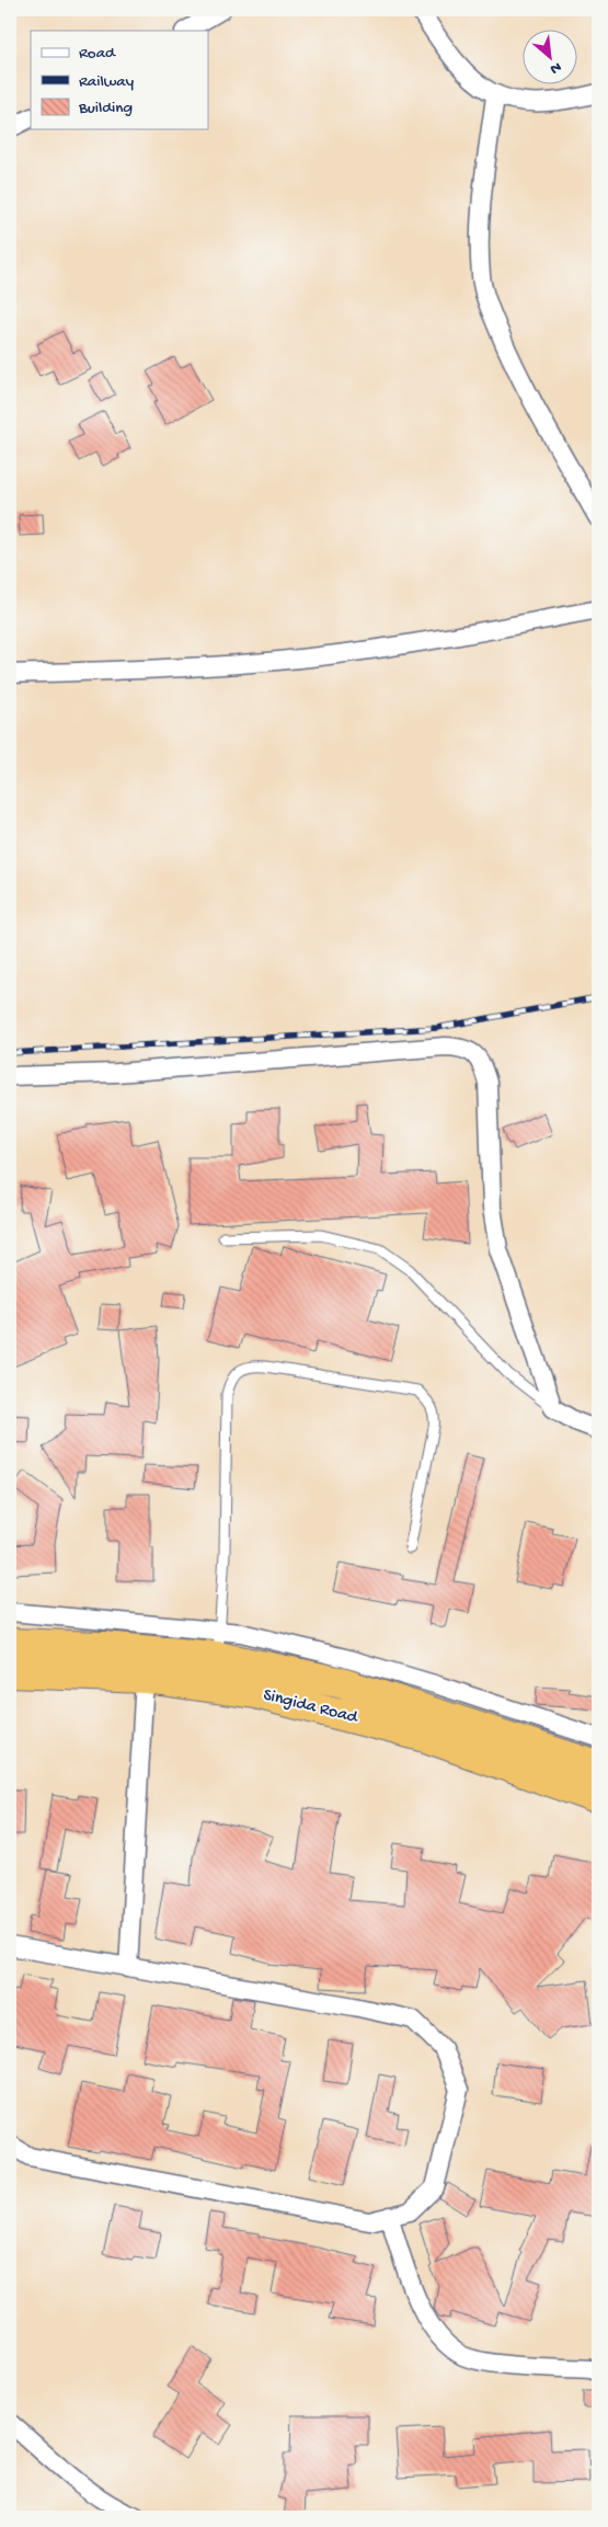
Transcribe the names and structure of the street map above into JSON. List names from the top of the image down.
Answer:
{
  "streets": {
    "highway": ["Singida Road"]
  },
  "legend": ["Road", "Railway", "Building"],
  "north": "bottom right"
}
